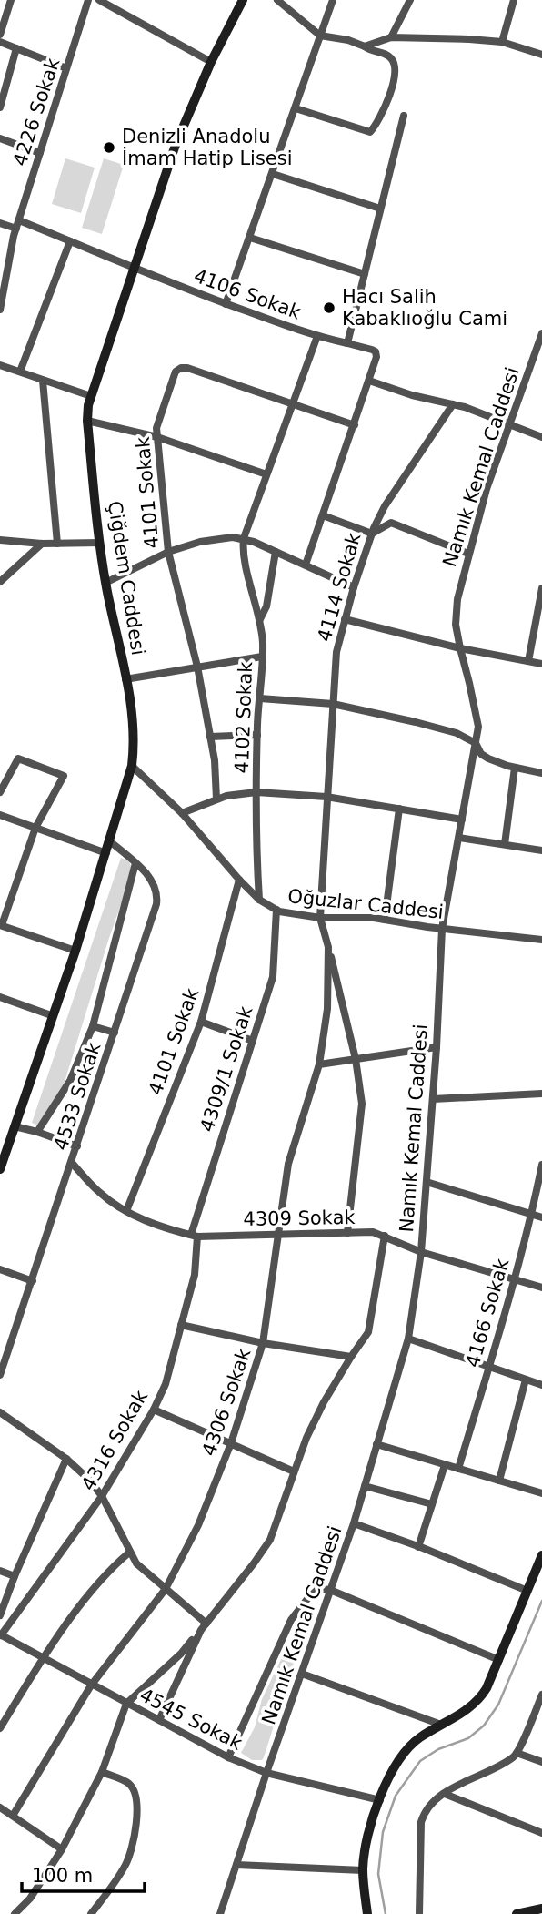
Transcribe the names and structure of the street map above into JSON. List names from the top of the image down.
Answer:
{
  "streets": {
    "street": [
      "4226 Sokak",
      "4106 Sokak",
      "Namık Kemal Caddesi",
      "4101 Sokak",
      "Çiğdem Caddesi",
      "4114 Sokak",
      "4102 Sokak",
      "Oğuzlar Caddesi",
      "4309/1 Sokak",
      "4533 Sokak",
      "4309 Sokak",
      "4166 Sokak",
      "4306 Sokak",
      "4316 Sokak",
      "4545 Sokak"
    ]
  },
  "crossings": [
    ["4226 Sokak", "4106 Sokak"],
    ["4106 Sokak", "Çiğdem Caddesi"],
    ["Namık Kemal Caddesi", "Oğuzlar Caddesi"],
    ["Namık Kemal Caddesi", "4309 Sokak"],
    ["Namık Kemal Caddesi", "4545 Sokak"],
    ["4101 Sokak", "Oğuzlar Caddesi"],
    ["4101 Sokak", "4309 Sokak"],
    ["Çiğdem Caddesi", "Oğuzlar Caddesi"],
    ["Çiğdem Caddesi", "4533 Sokak"],
    ["4114 Sokak", "Oğuzlar Caddesi"],
    ["4114 Sokak", "4306 Sokak"],
    ["4102 Sokak", "Oğuzlar Caddesi"],
    ["Oğuzlar Caddesi", "4309/1 Sokak"],
    ["4309/1 Sokak", "4309 Sokak"],
    ["4309/1 Sokak", "4316 Sokak"],
    ["4533 Sokak", "4309 Sokak"],
    ["4309 Sokak", "4166 Sokak"],
    ["4309 Sokak", "4306 Sokak"],
    ["4309 Sokak", "4316 Sokak"],
    ["4306 Sokak", "4545 Sokak"],
    ["4316 Sokak", "4545 Sokak"]
  ],
  "places": ["Denizli Anadolu İmam Hatip Lisesi", "Hacı Salih Kabaklıoğlu Cami"],
  "scale_bar": "100 m"
}
